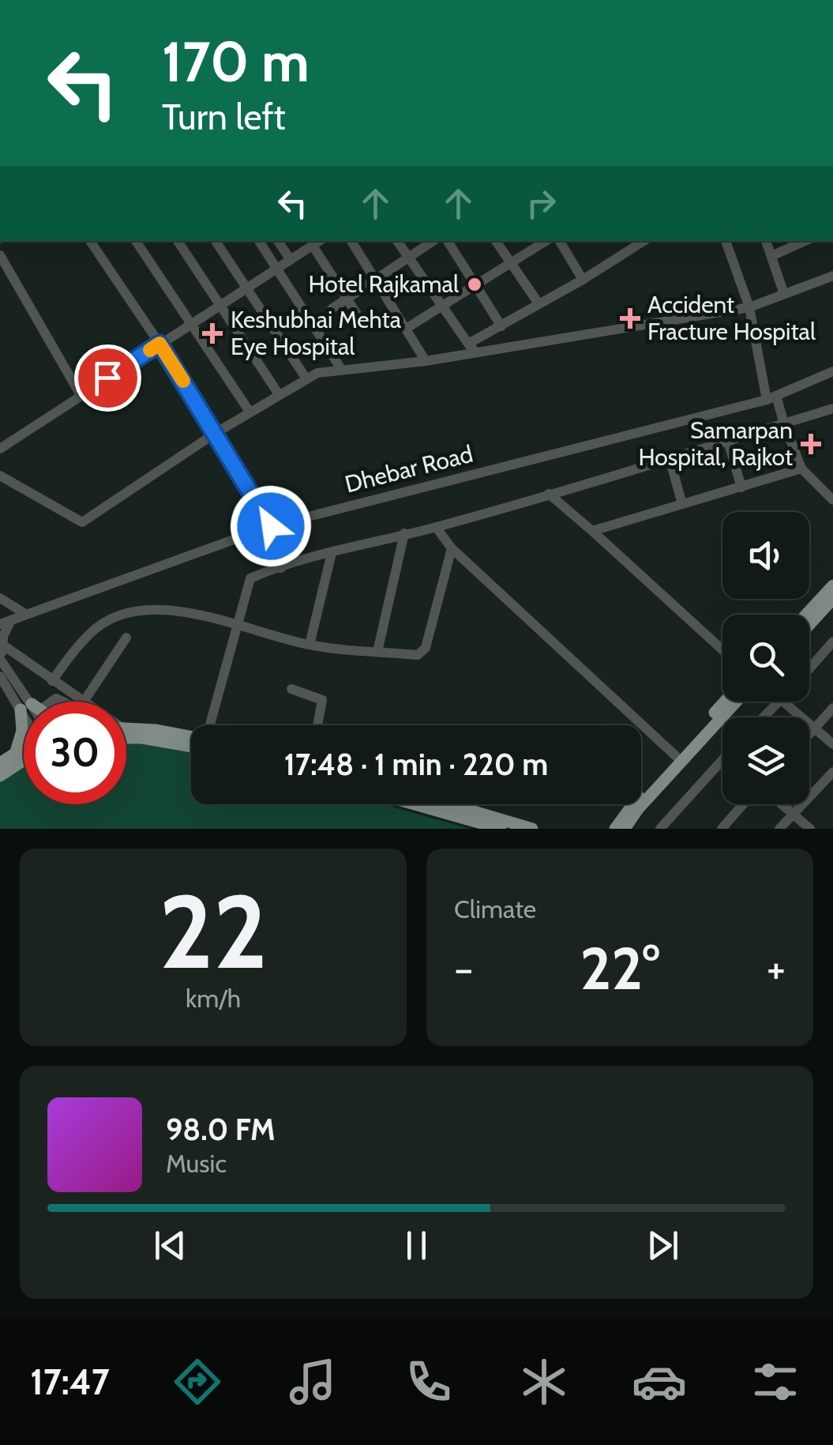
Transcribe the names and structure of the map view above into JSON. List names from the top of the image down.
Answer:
{
  "streets": {
    "street": ["Dhebar Road"]
  },
  "places": {
    "other": ["Hotel Rajkamal"],
    "health": ["Accident Fracture Hospital", "Keshubhai Mehta Eye Hospital", "Samarpan Hospital, Rajkot"]
  },
  "page": {
    "turn": ["170 m", "Turn left"],
    "limit": "30",
    "trip": "17:48 · 1 min · 220 m",
    "tile": [
      ["22", "km/h"],
      "Climate"
    ],
    "heat": ["−", "22°", "+"],
    "song": ["98.0 FM", "Music"],
    "tabs": "17:47"
  }
}
